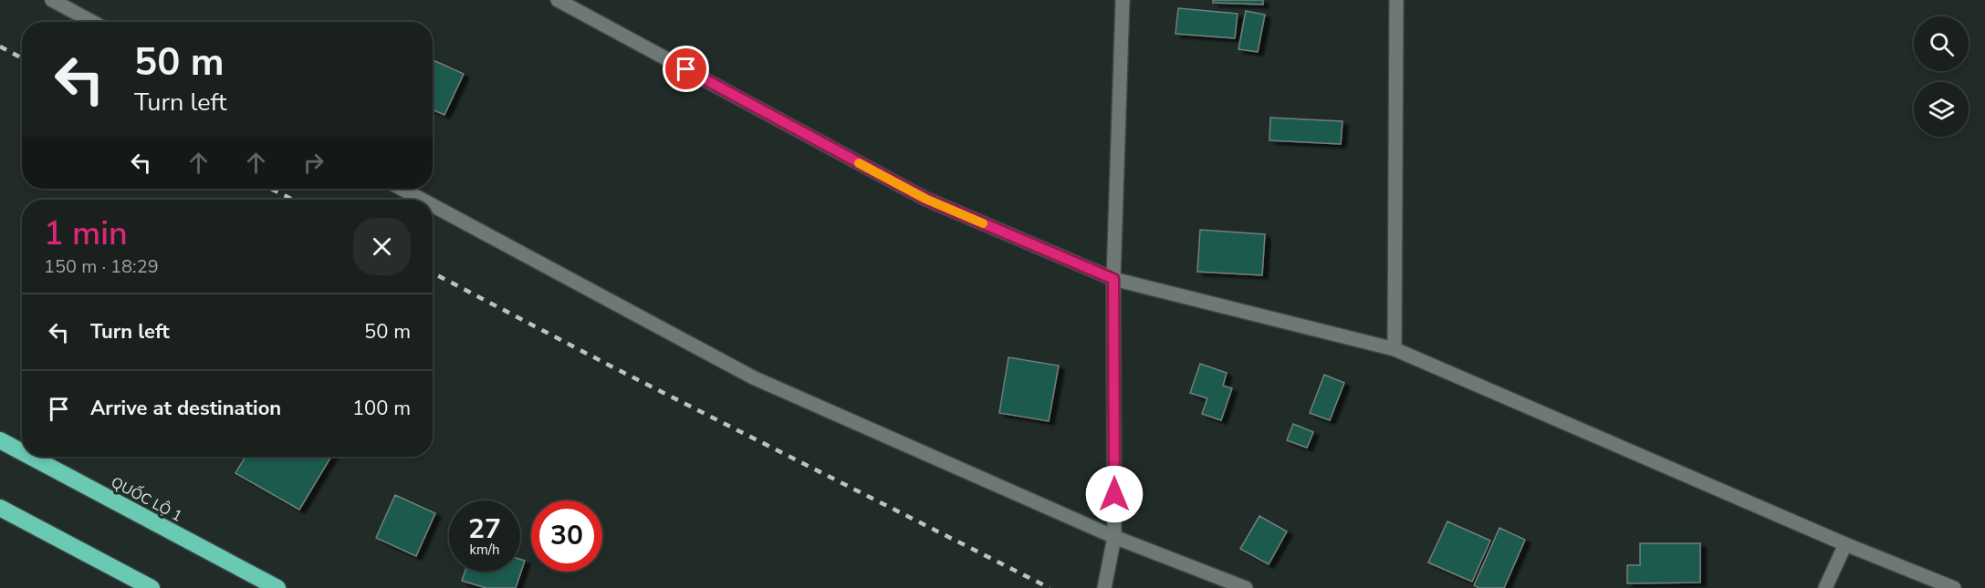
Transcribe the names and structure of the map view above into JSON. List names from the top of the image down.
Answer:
{
  "streets": {
    "highway": ["QUỐC LỘ 1"]
  },
  "page": {
    "turn": ["50 m", "Turn left"],
    "heading": ["1 min", "150 m · 18:29"],
    "list": [
      {
        "name": "Turn left",
        "value": "50 m"
      },
      {
        "name": "Arrive at destination",
        "value": "100 m"
      }
    ],
    "speed": "27 km/h",
    "limit": "30"
  }
}
